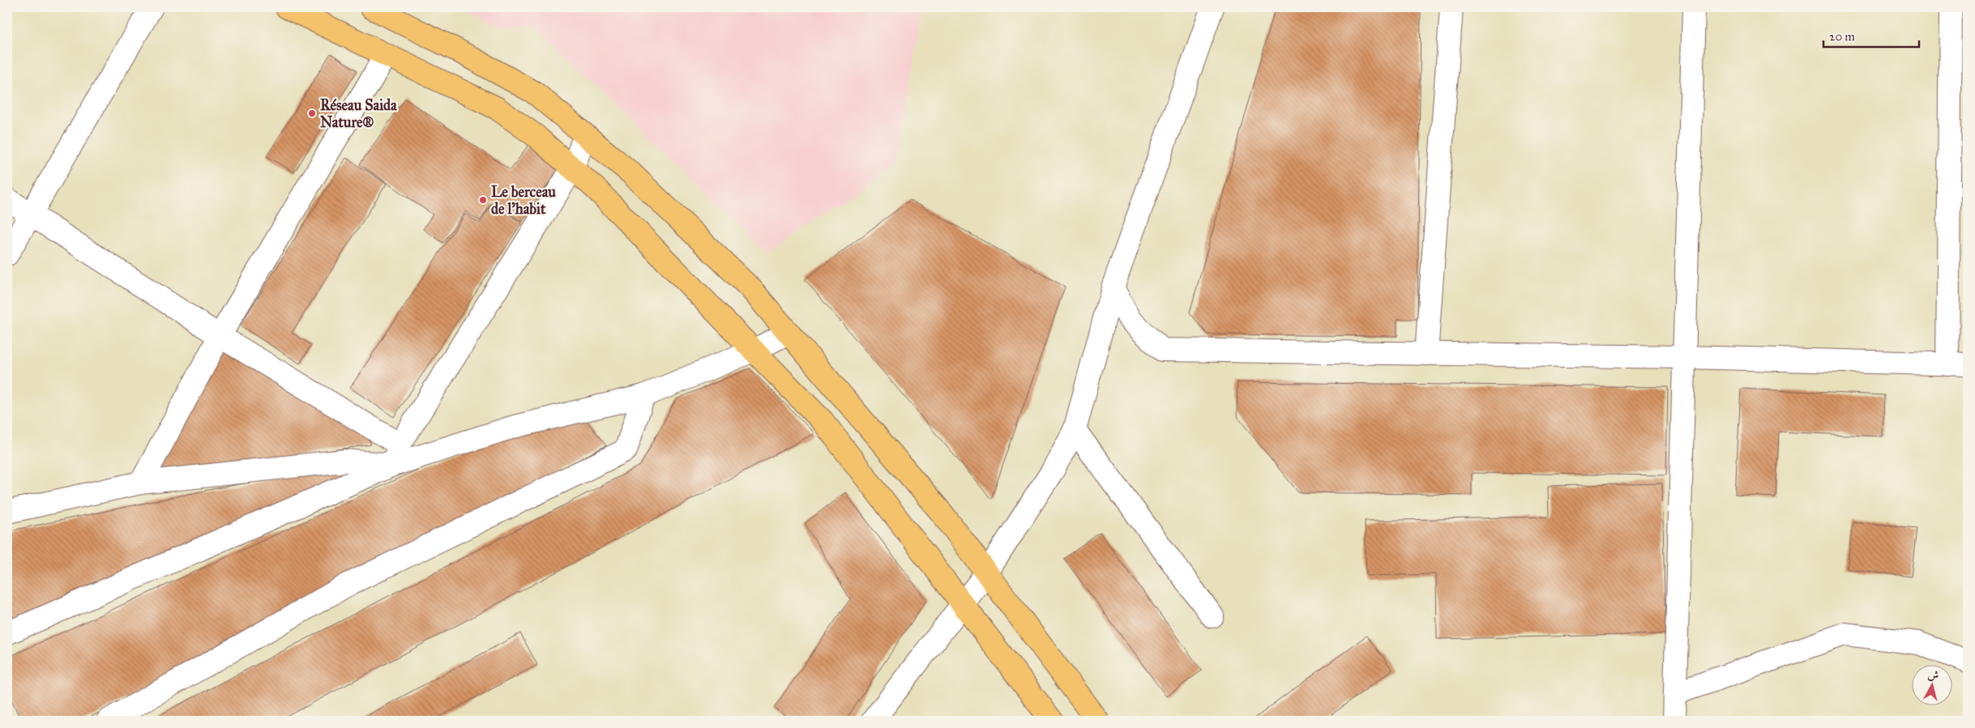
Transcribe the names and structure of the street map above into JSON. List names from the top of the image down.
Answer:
{
  "places": ["Réseau Saida Nature®", "Le berceau de l'habit"],
  "scale_bar": "20 m",
  "north": "top"
}
